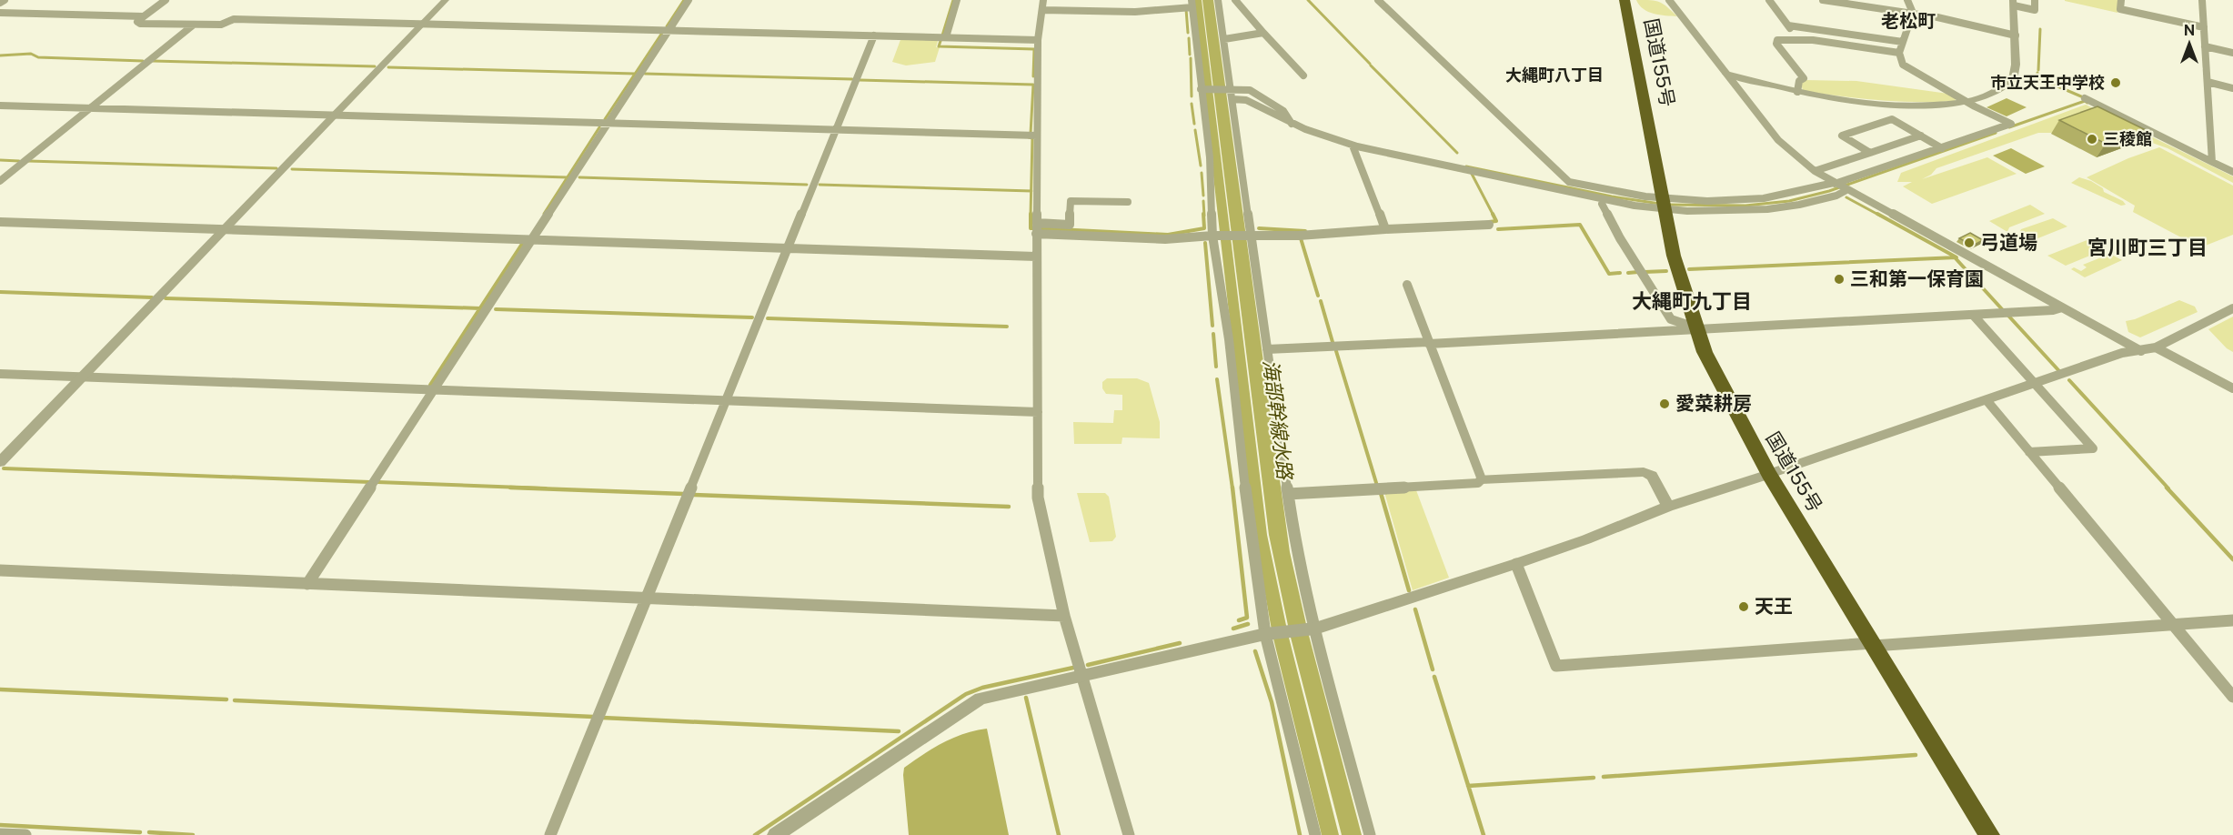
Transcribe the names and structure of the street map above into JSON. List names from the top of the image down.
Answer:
{
  "streets": {
    "highway": ["国道155号"]
  },
  "districts": [
    "老松町",
    "大縄町八丁目",
    "宮川町三丁目",
    "大縄町九丁目"
  ],
  "water": ["海部幹線水路"],
  "places": [
    "市立天王中学校",
    "三稜館",
    "弓道場",
    "三和第一保育園",
    "愛菜耕房",
    "天王"
  ],
  "north": "top"
}
